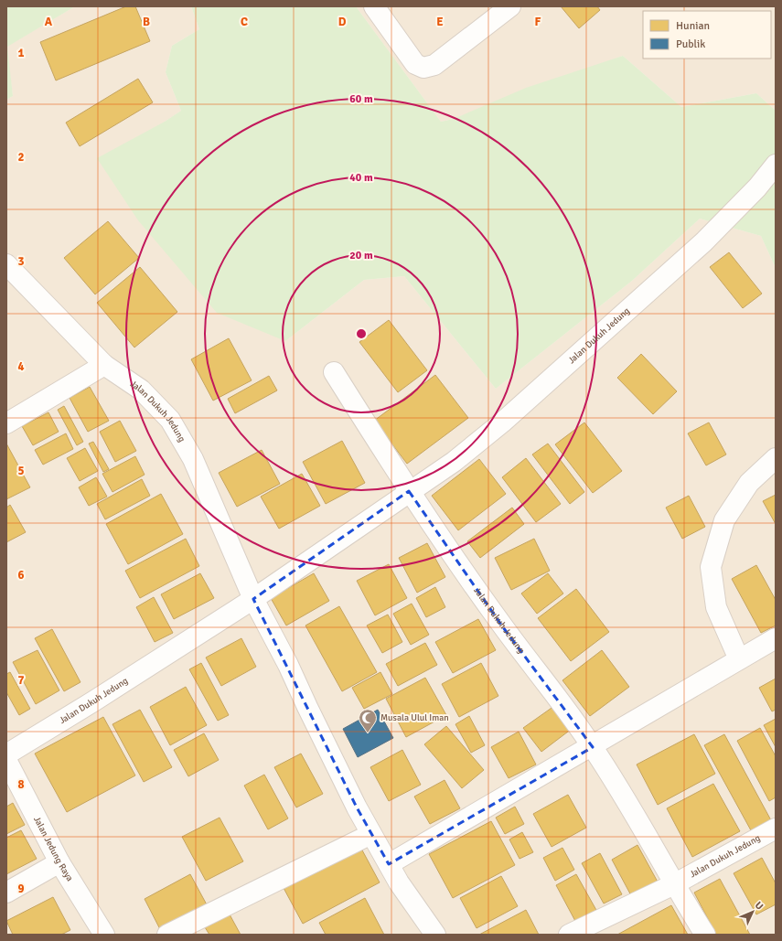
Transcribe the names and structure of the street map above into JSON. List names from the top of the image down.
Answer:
{
  "streets": {
    "street": ["Jalan Dukuh Jedung", "Jalan Jedung Raya"]
  },
  "places": {
    "mosque": ["Musala Ulul Iman"]
  },
  "legend": ["Hunian", "Publik"],
  "north": "top right",
  "grid": {
    "columns": [
      "A",
      "B",
      "C",
      "D",
      "E",
      "F"
    ],
    "rows": [
      "1",
      "2",
      "3",
      "4",
      "5",
      "6",
      "7",
      "8",
      "9"
    ]
  },
  "rings": ["60 m", "40 m", "20 m"]
}
